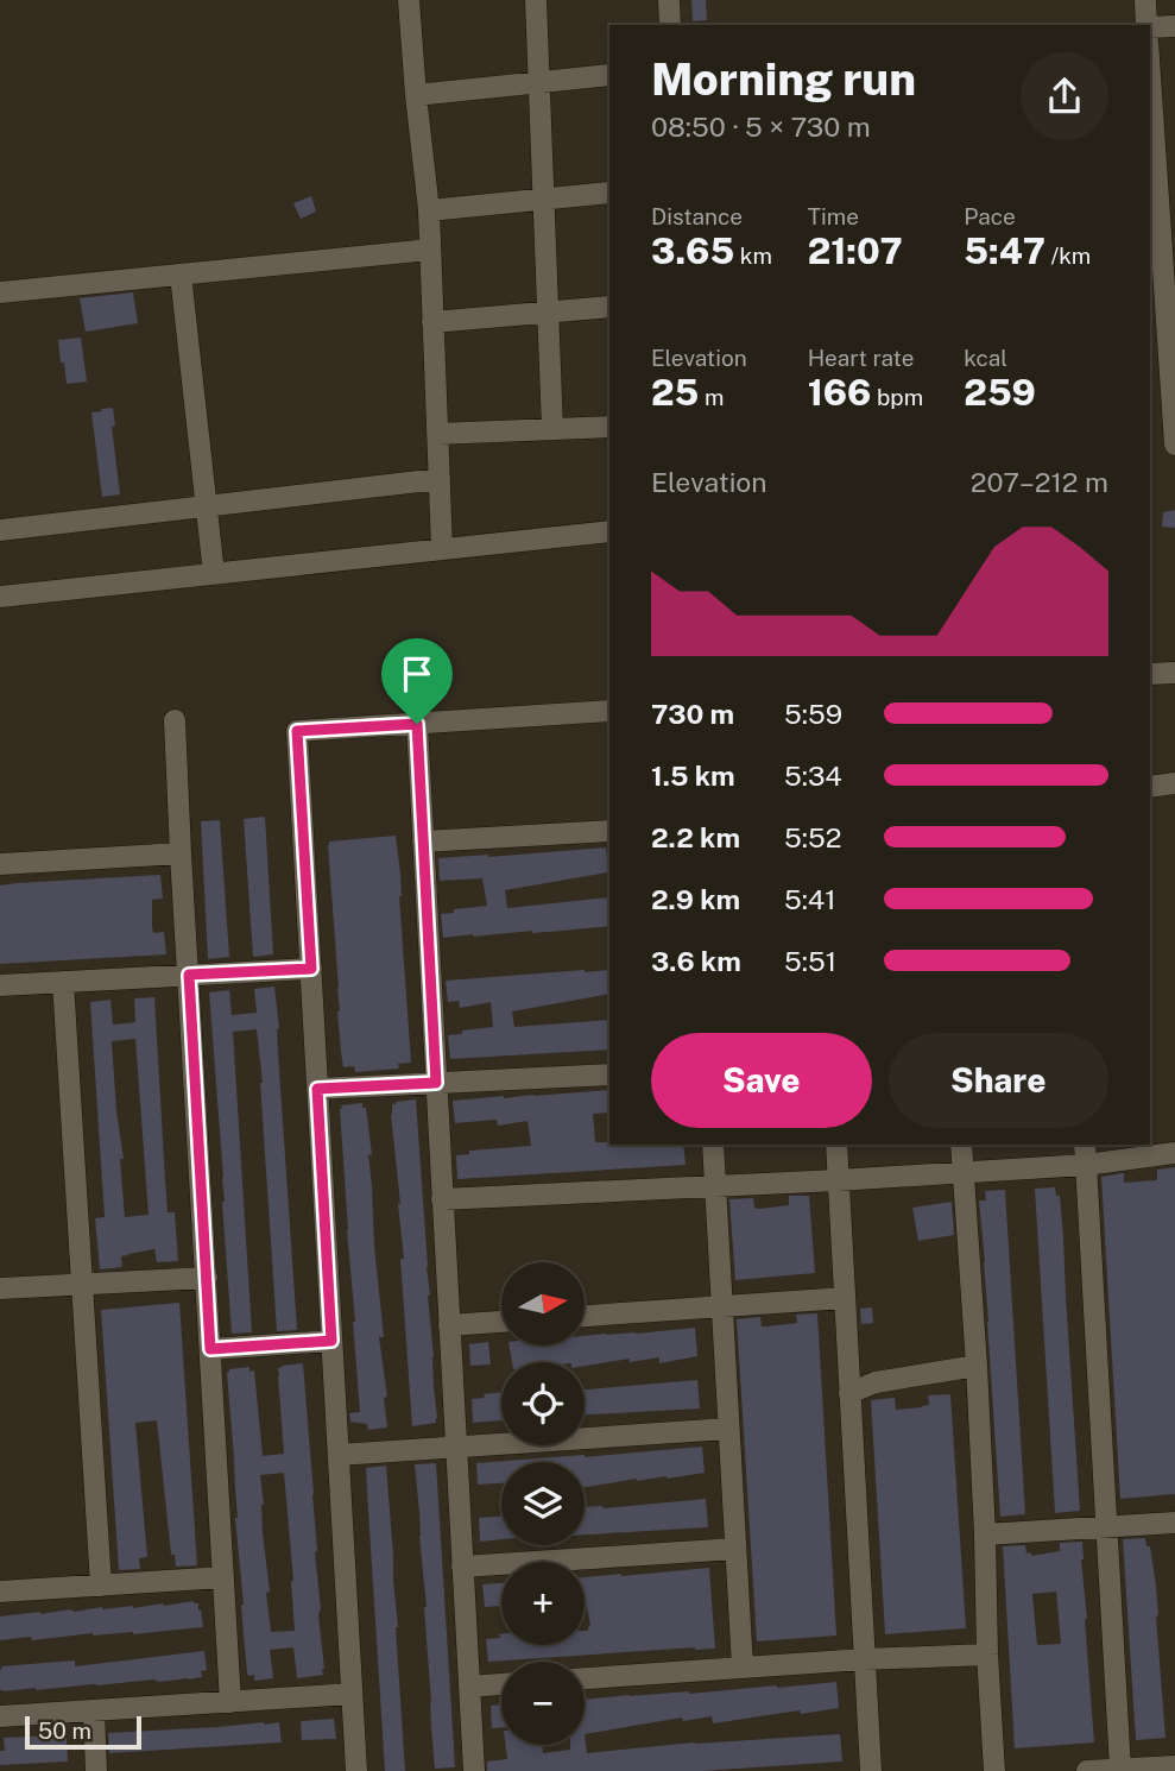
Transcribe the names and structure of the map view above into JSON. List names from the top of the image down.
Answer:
{
  "scale_bar": "50 m",
  "north": "right",
  "page": {
    "heading": ["Morning run", "08:50 · 5 × 730 m"],
    "stats": [
      ["Distance", "3.65 km"],
      ["Time", "21:07"],
      ["Pace", "5:47 /km"],
      ["Elevation", "25 m"],
      ["Heart rate", "166 bpm"],
      ["kcal", "259"]
    ],
    "chart": ["Elevation", "207–212 m"],
    "list": [
      {
        "name": "730 m",
        "note": "5:59"
      },
      {
        "name": "1.5 km",
        "note": "5:34"
      },
      {
        "name": "2.2 km",
        "note": "5:52"
      },
      {
        "name": "2.9 km",
        "note": "5:41"
      },
      {
        "name": "3.6 km",
        "note": "5:51"
      }
    ],
    "buttons": ["Save", "Share"],
    "map_buttons": ["+", "−"],
    "scale": "50 m"
  }
}
